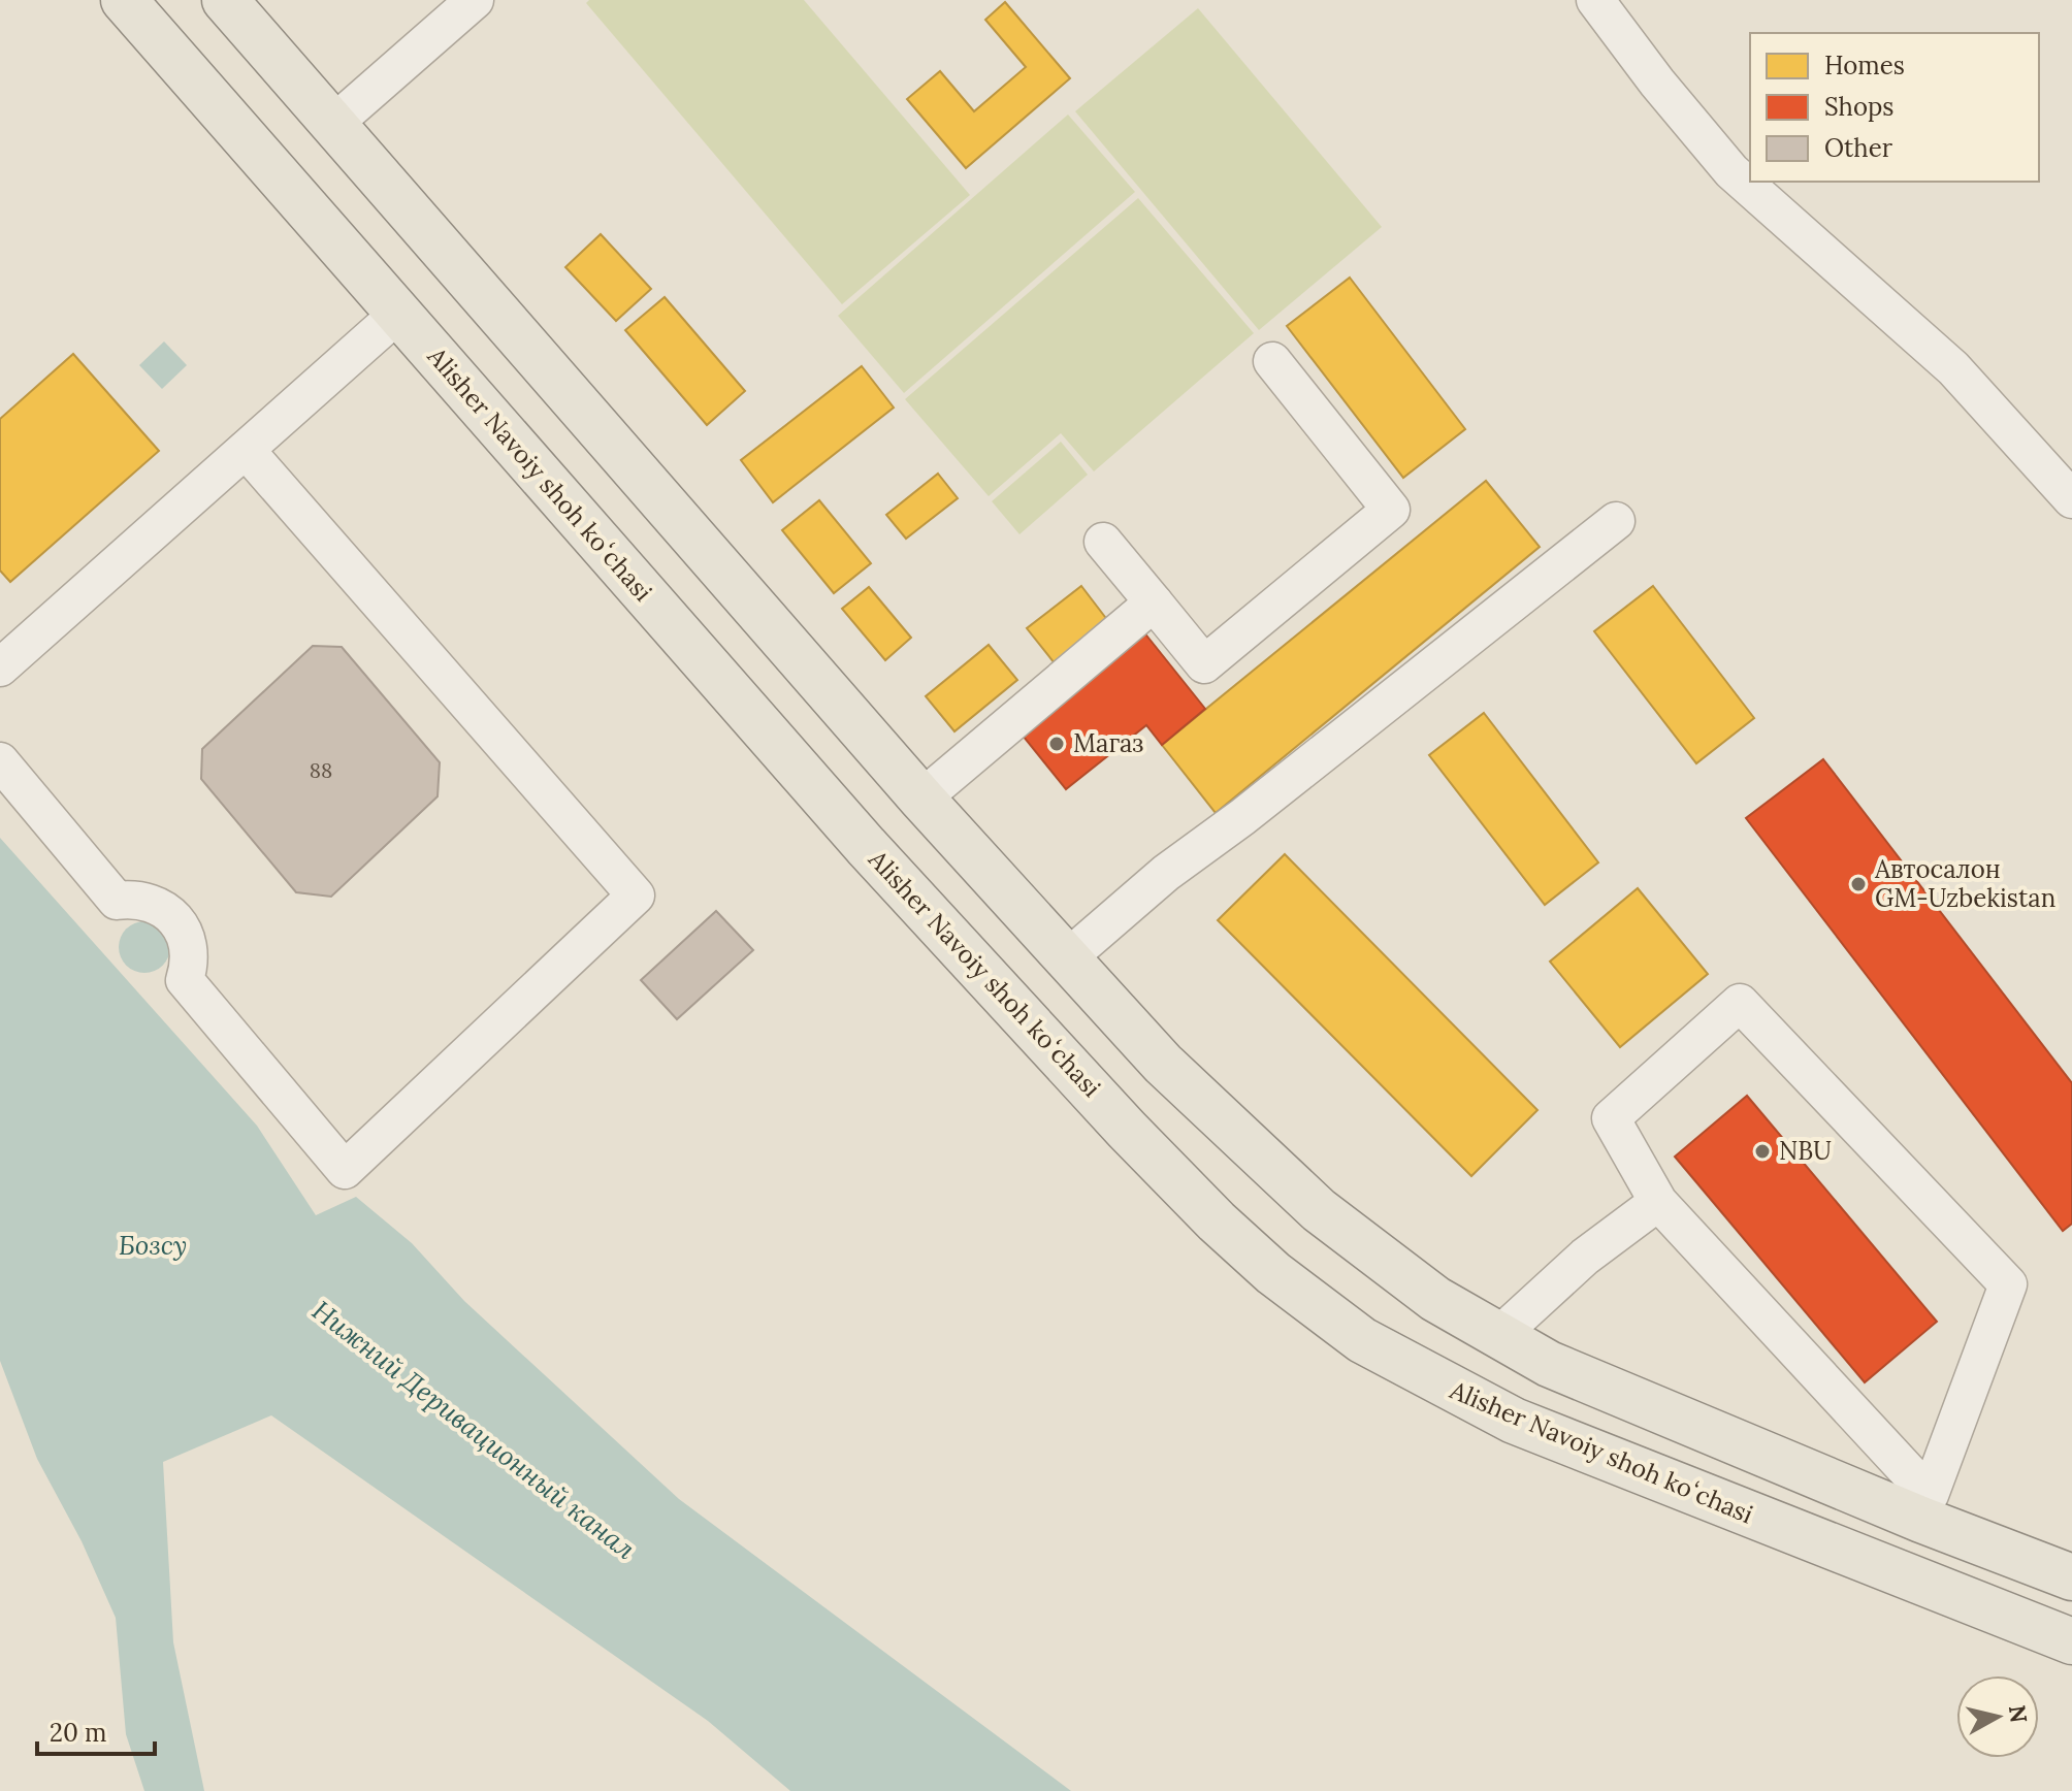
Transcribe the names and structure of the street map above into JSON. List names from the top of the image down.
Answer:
{
  "streets": {
    "main road": ["Alisher Navoiy shoh koʻchasi"]
  },
  "water": ["Бозсу", "Нижний Деривационный канал"],
  "places": ["Магаз", "Автосалон GM-Uzbekistan", "NBU"],
  "house_numbers": ["88"],
  "legend": ["Homes", "Shops", "Other"],
  "scale_bar": "20 m",
  "north": "right"
}
